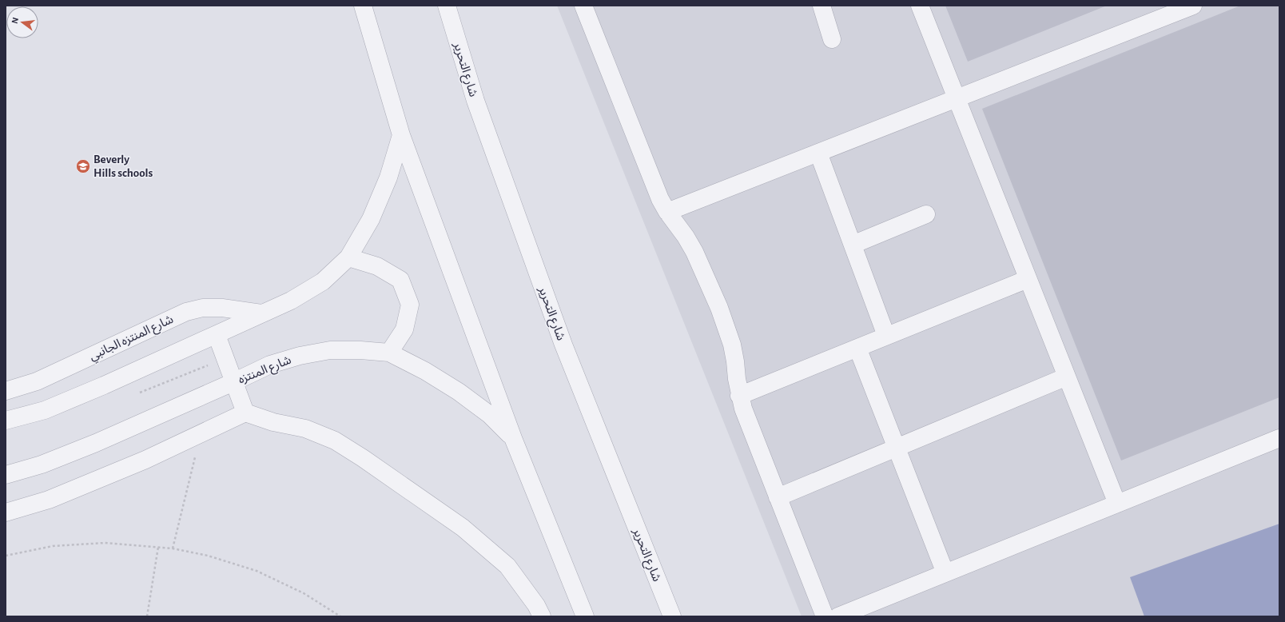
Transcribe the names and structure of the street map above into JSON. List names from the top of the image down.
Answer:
{
  "streets": {
    "street": ["شارع التحرير", "شارع المنتزه الجانبي", "شارع المنتزه"]
  },
  "places": {
    "school or university": ["Beverly Hills schools"]
  },
  "north": "left"
}
